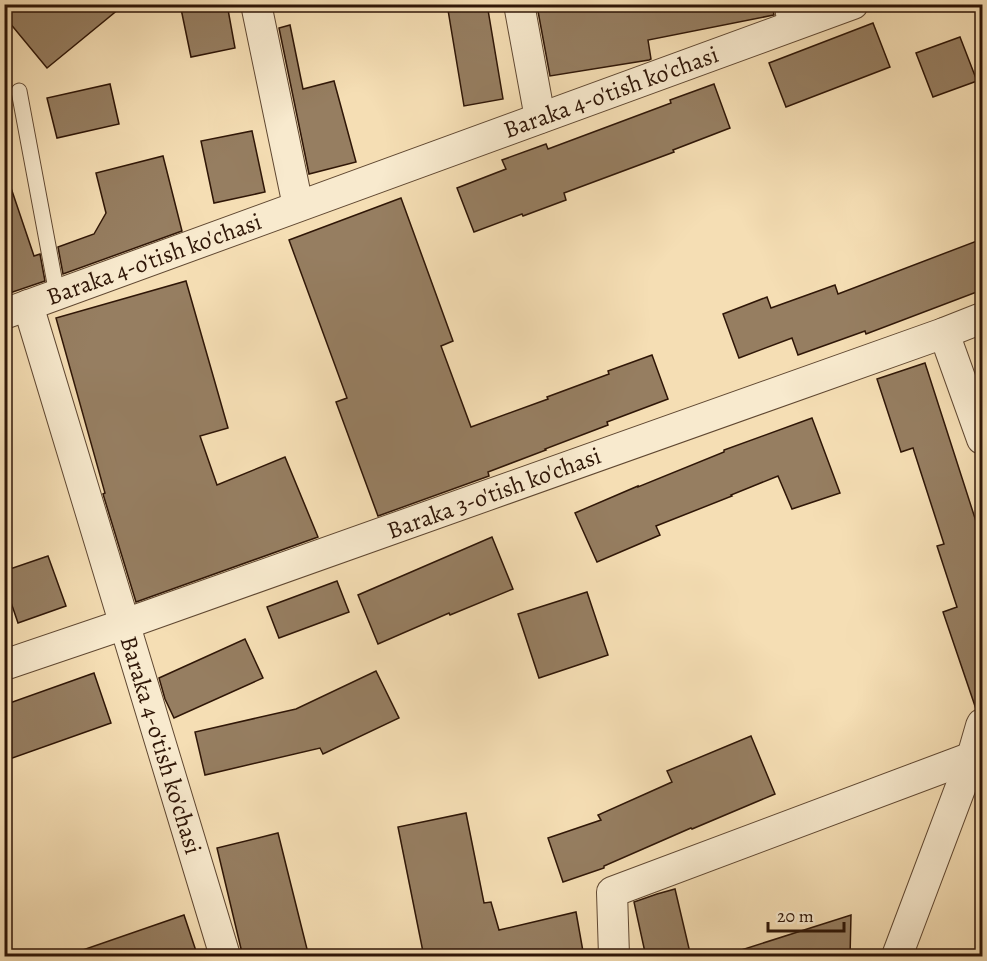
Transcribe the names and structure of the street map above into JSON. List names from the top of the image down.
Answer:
{
  "streets": {
    "street": ["Baraka 4-o'tish ko'chasi", "Baraka 3-o'tish ko'chasi"]
  },
  "crossings": [
    ["Baraka 4-o'tish ko'chasi", "Baraka 3-o'tish ko'chasi"]
  ],
  "scale_bar": "20 m"
}
